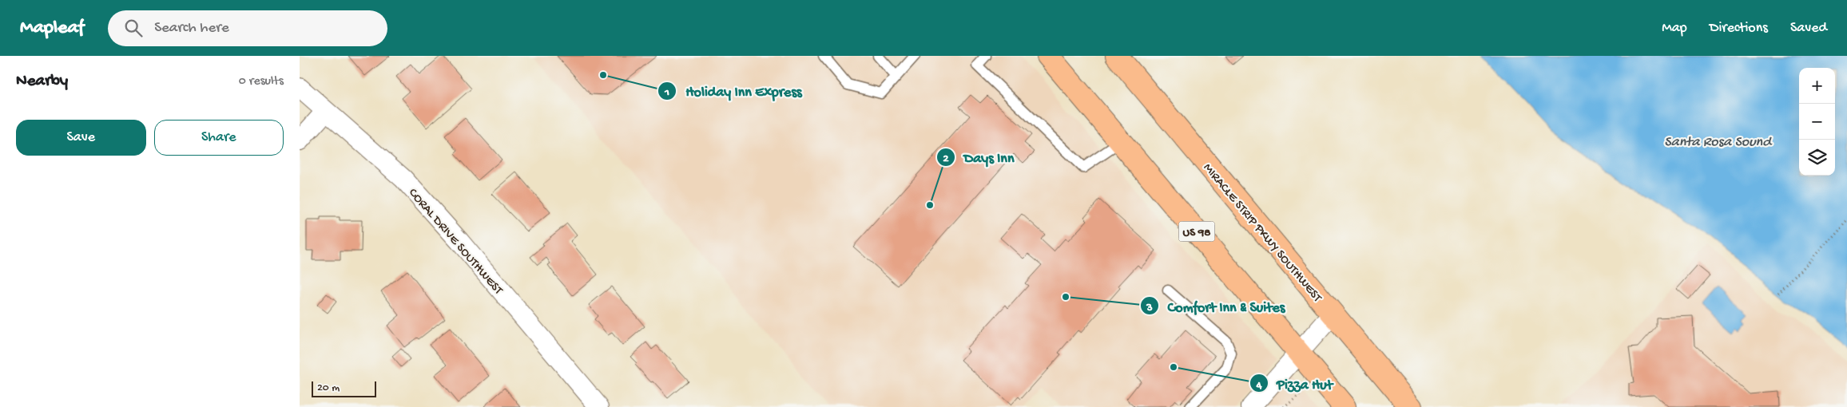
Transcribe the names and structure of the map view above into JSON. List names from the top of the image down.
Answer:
{
  "streets": {
    "highway": ["US 98", "MIRACLE STRIP PKWY SOUTHWEST"],
    "street": ["CORAL DRIVE SOUTHWEST"]
  },
  "water": ["Santa Rosa Sound"],
  "places": [
    "Holiday Inn Express",
    "Days Inn",
    "Comfort Inn & Suites",
    "Pizza Hut"
  ],
  "scale_bar": "20 m",
  "page": {
    "header": "Mapleaf",
    "search": "Search here",
    "nav": ["Map", "Directions", "Saved"],
    "heading": ["Nearby", "0 results"],
    "map_buttons": ["+", "−"],
    "buttons": ["Save", "Share"],
    "scale": "20 m"
  }
}
